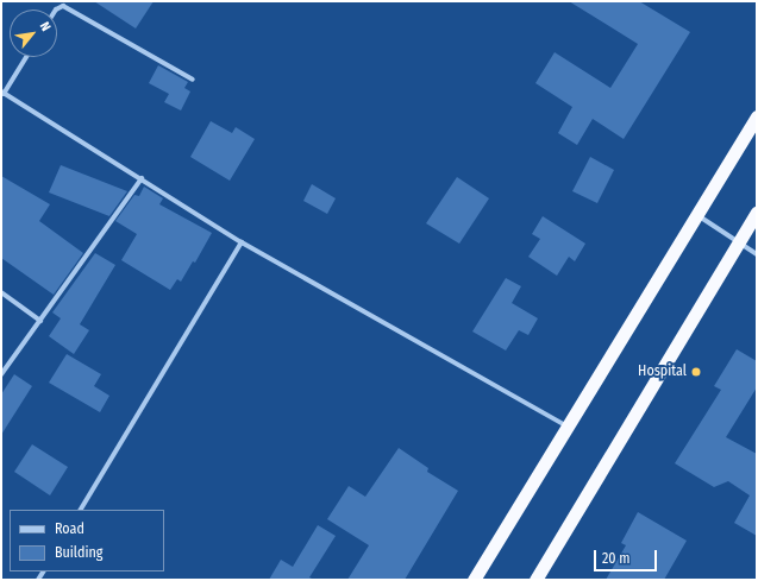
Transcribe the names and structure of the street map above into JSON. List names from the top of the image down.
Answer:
{
  "places": ["Hospital"],
  "legend": ["Road", "Building"],
  "scale_bar": "20 m",
  "north": "top right"
}
